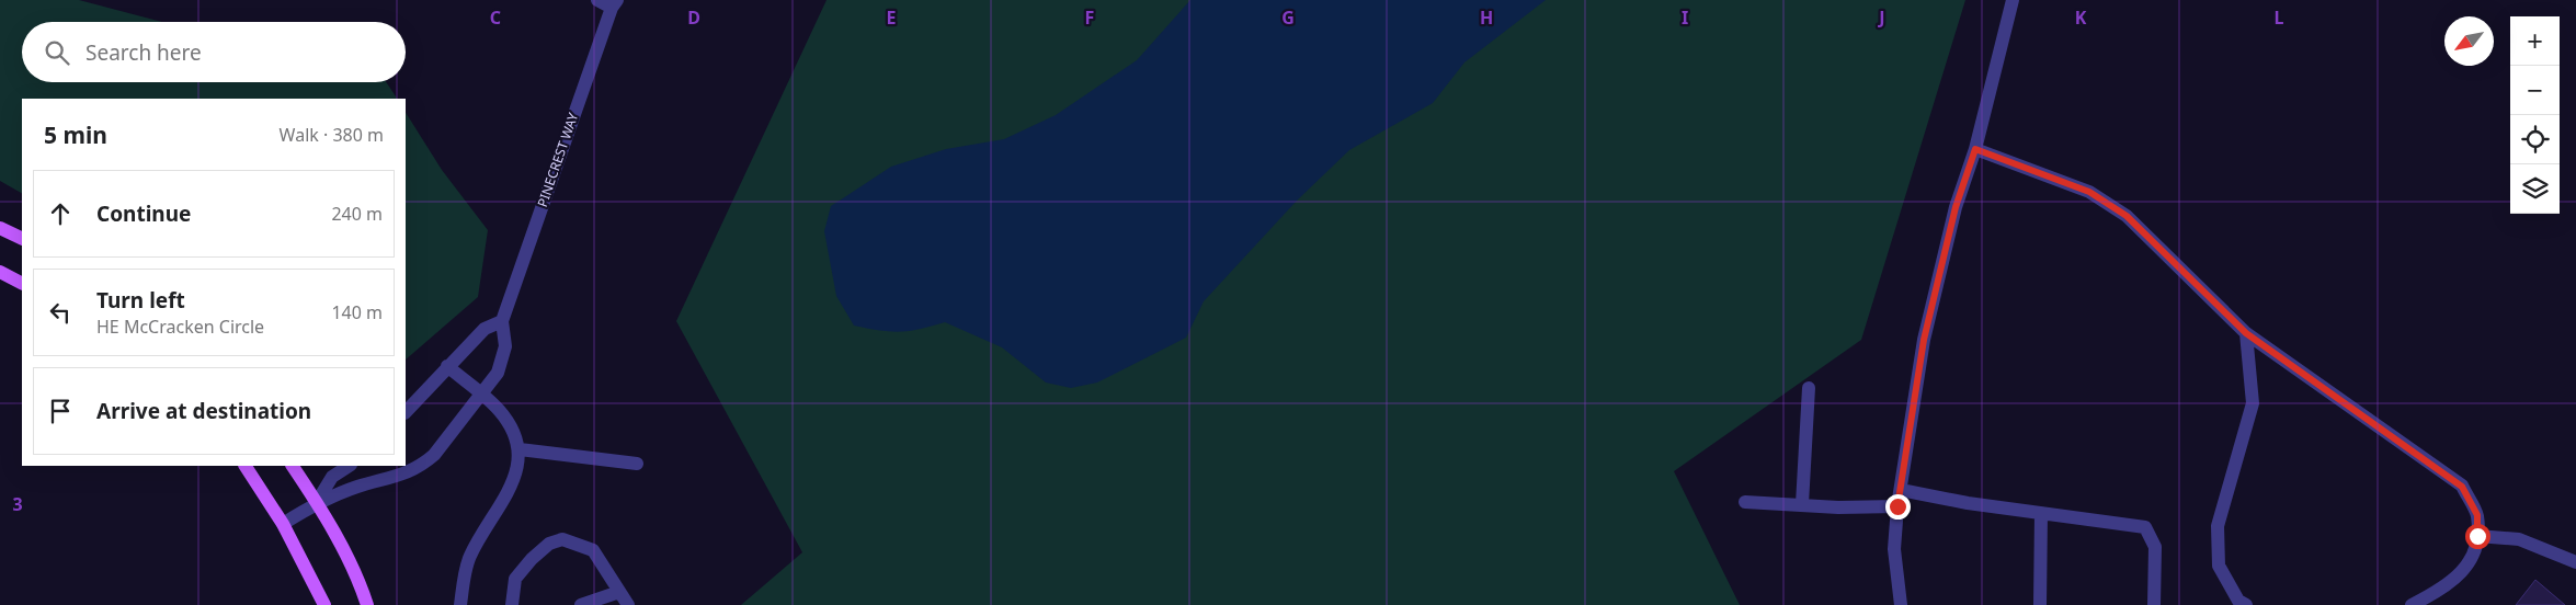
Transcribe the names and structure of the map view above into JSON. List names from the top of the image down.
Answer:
{
  "streets": {
    "street": ["PINECREST WAY"]
  },
  "north": "bottom left",
  "page": {
    "map_buttons": ["+", "−"],
    "search": "Search here",
    "heading": ["5 min", "Walk · 380 m"],
    "list": [
      ["Continue", "240 m"],
      ["Turn left", "HE McCracken Circle", "140 m"],
      "Arrive at destination"
    ]
  },
  "grid": {
    "columns": [
      "C",
      "D",
      "E",
      "F",
      "G",
      "H",
      "I",
      "J",
      "K",
      "L"
    ],
    "rows": ["3"]
  }
}
